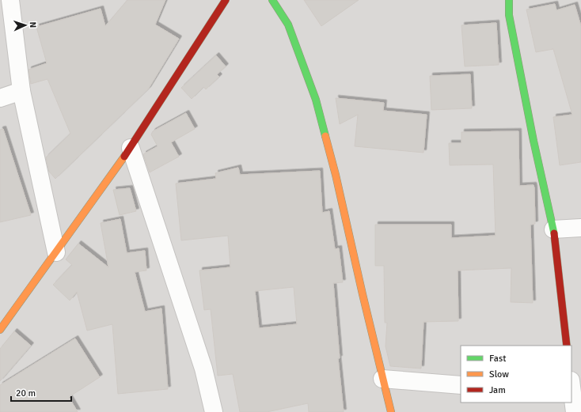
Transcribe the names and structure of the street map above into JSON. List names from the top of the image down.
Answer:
{
  "legend": ["Fast", "Slow", "Jam"],
  "scale_bar": "20 m",
  "north": "right"
}
